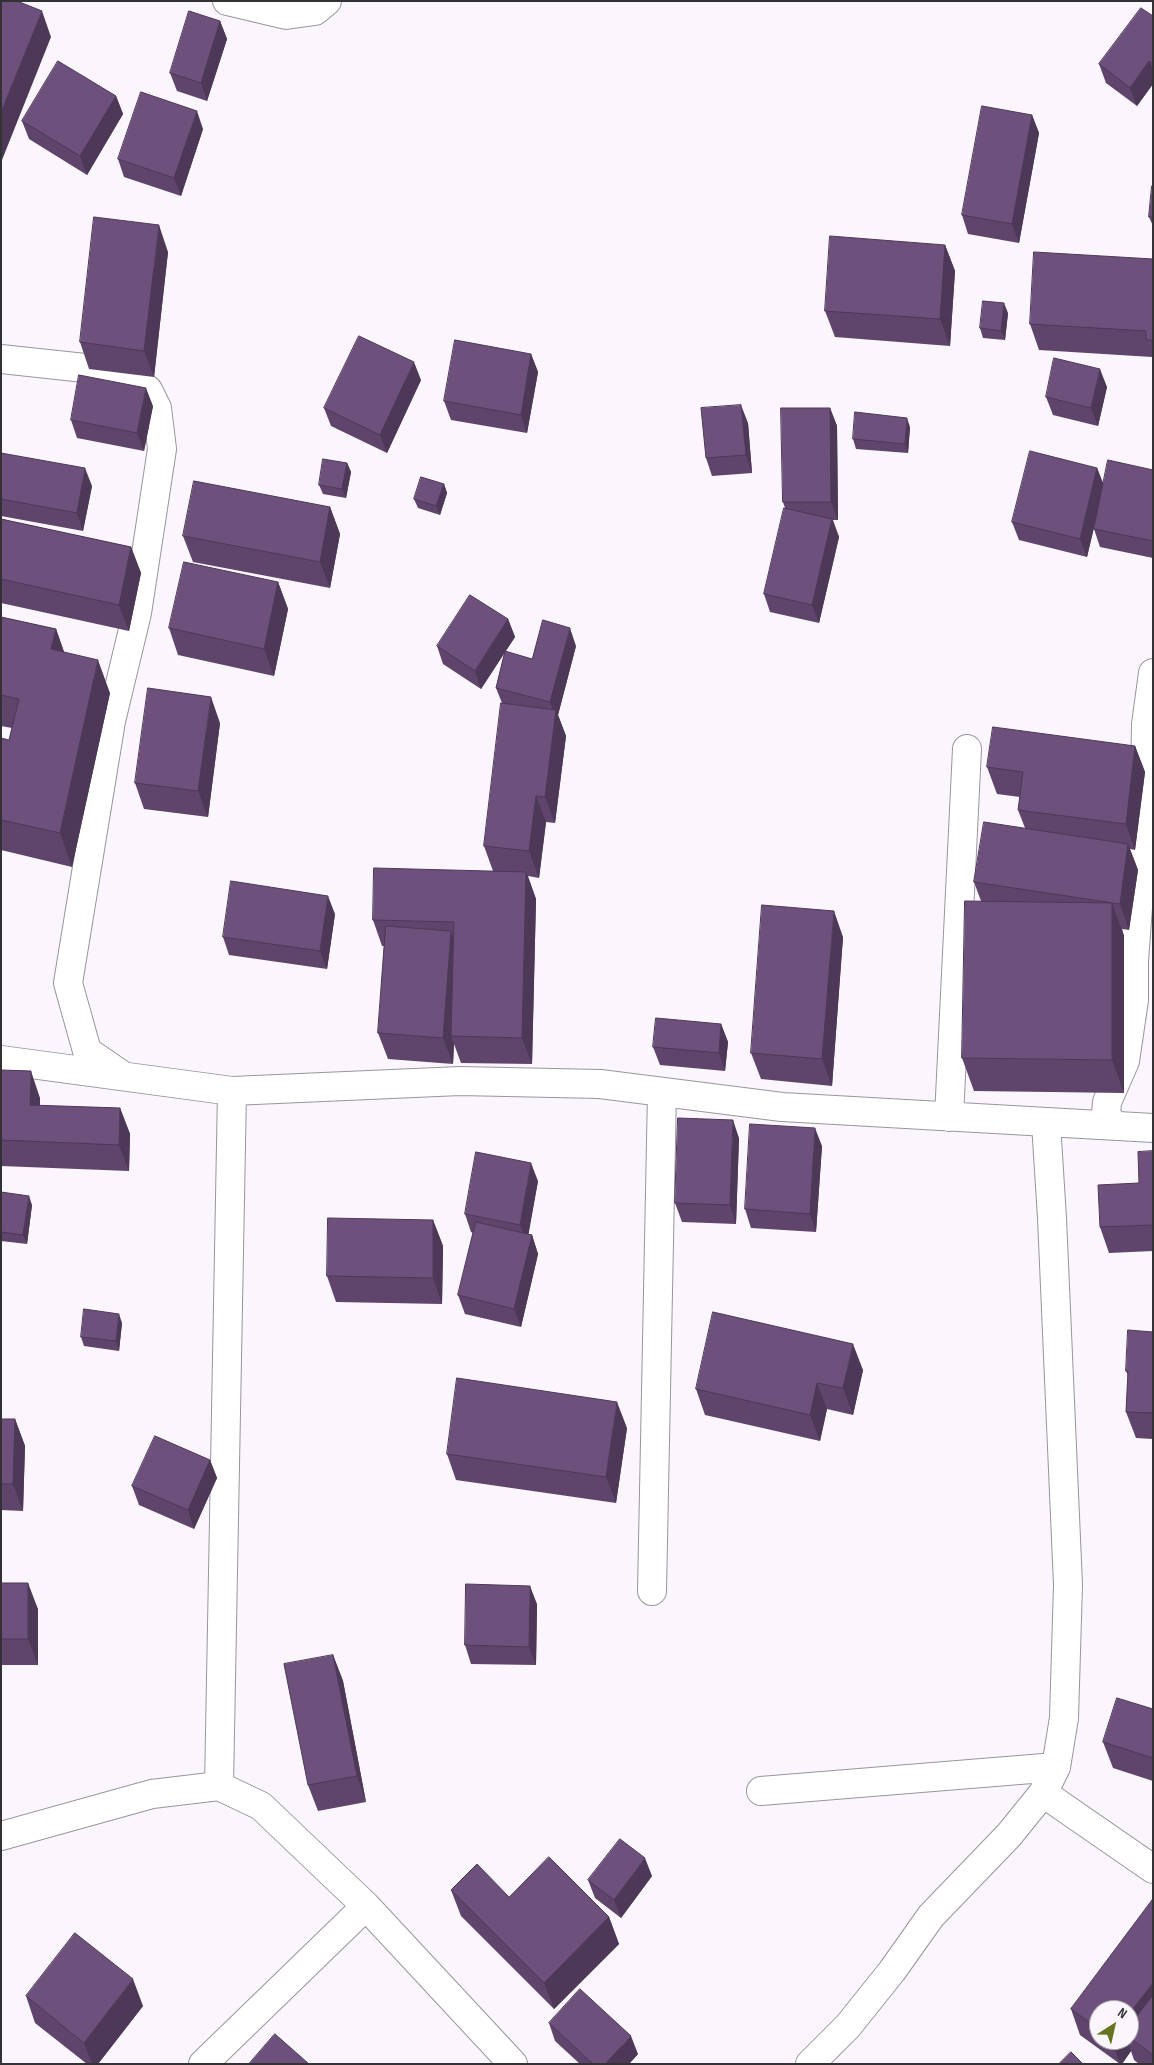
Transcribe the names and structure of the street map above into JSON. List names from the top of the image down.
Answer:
{
  "north": "top right"
}
